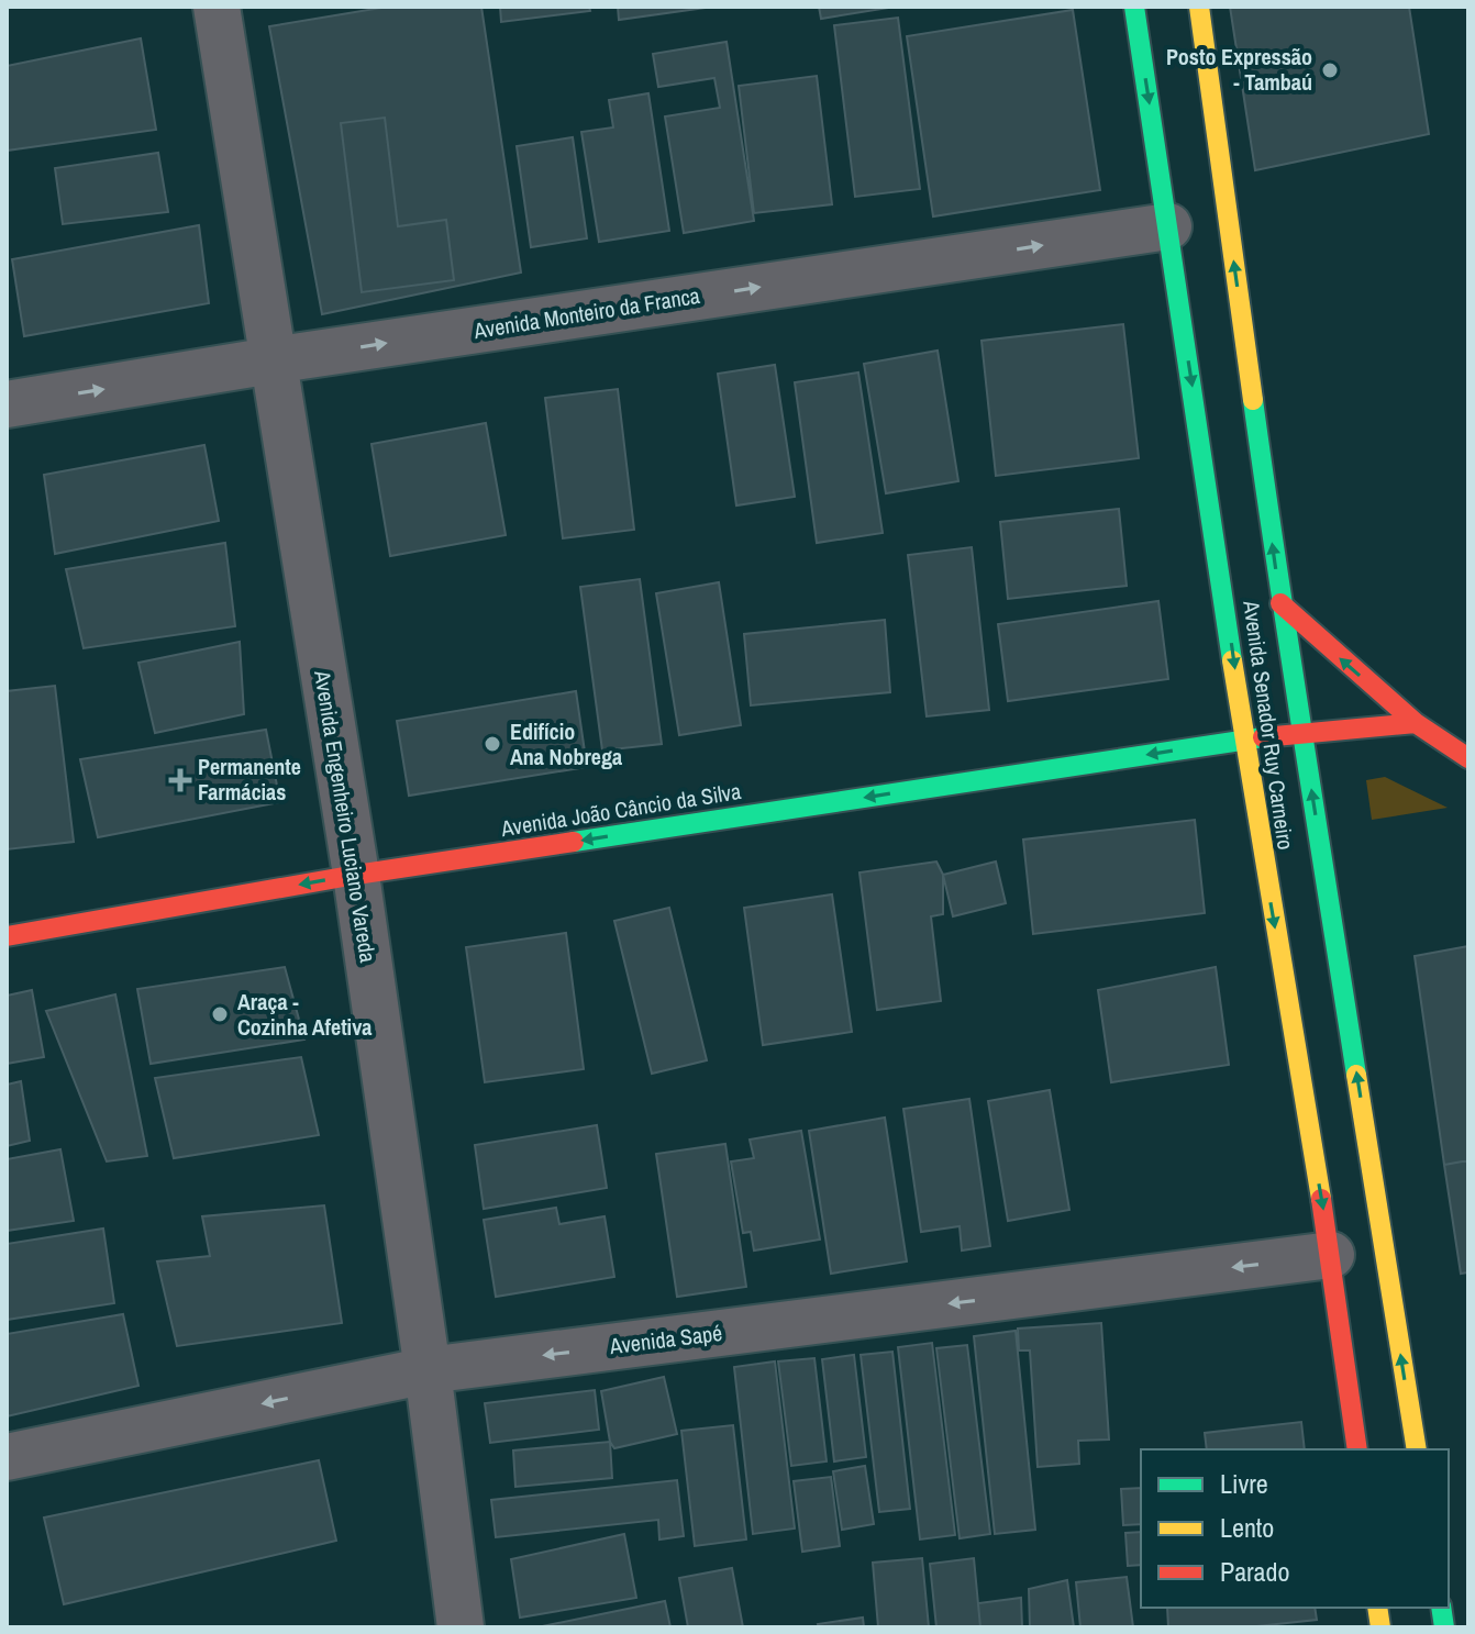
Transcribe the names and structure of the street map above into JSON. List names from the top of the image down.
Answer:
{
  "streets": {
    "main road": ["Avenida Senador Ruy Carneiro", "Avenida João Câncio da Silva"],
    "street": ["Avenida Monteiro da Franca", "Avenida Engenheiro Luciano Vareda", "Avenida Sapé"]
  },
  "crossings": [
    ["Avenida Monteiro da Franca", "Avenida Senador Ruy Carneiro"],
    ["Avenida Monteiro da Franca", "Avenida Engenheiro Luciano Vareda"],
    ["Avenida Senador Ruy Carneiro", "Avenida João Câncio da Silva"],
    ["Avenida Senador Ruy Carneiro", "Avenida Sapé"],
    ["Avenida João Câncio da Silva", "Avenida Engenheiro Luciano Vareda"],
    ["Avenida Engenheiro Luciano Vareda", "Avenida Sapé"]
  ],
  "one_way": ["Avenida Monteiro da Franca", "Avenida João Câncio da Silva", "Avenida Sapé"],
  "places": {
    "other": ["Posto Expressão - Tambaú", "Edifício Ana Nobrega", "Araça - Cozinha Afetiva"],
    "health": ["Permanente Farmácias"]
  },
  "legend": ["Livre", "Lento", "Parado"]
}
